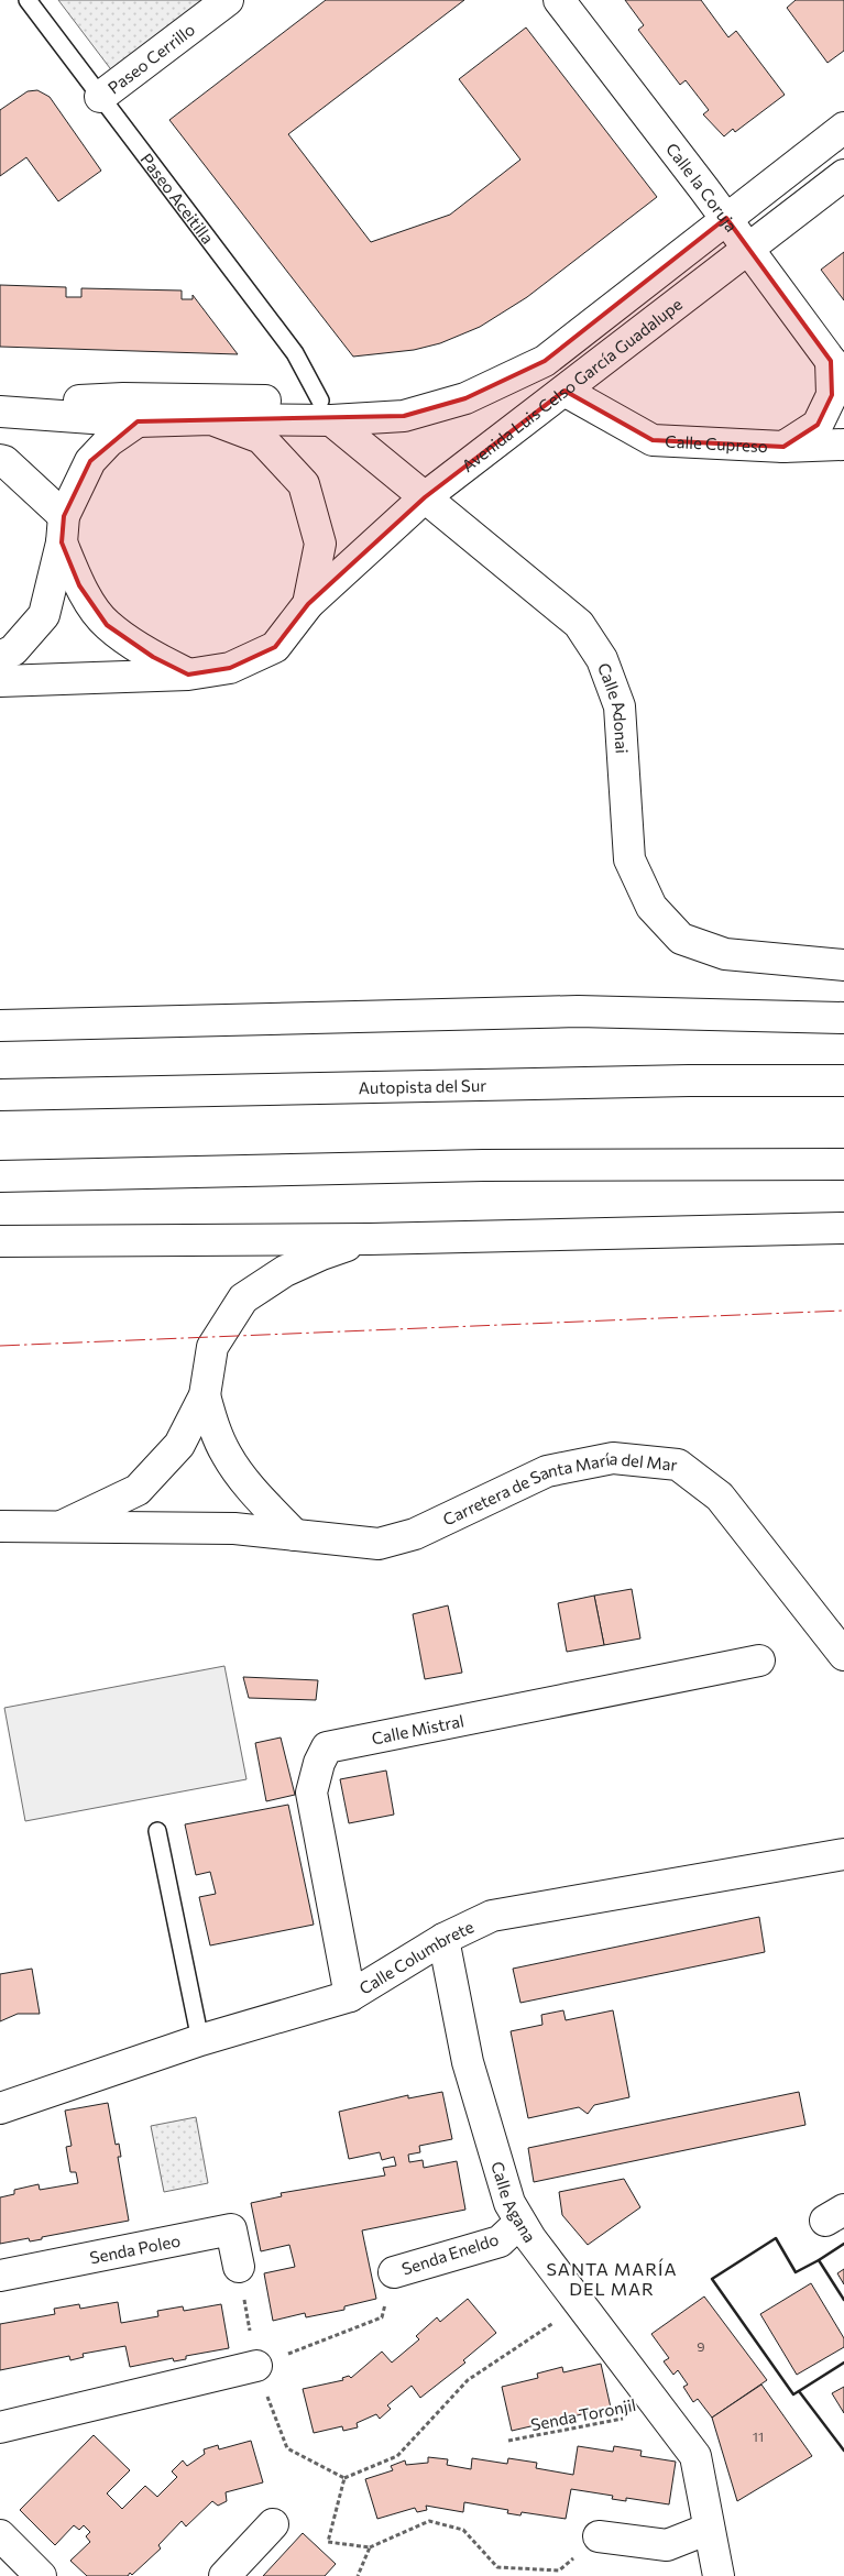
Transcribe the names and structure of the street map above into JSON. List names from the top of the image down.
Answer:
{
  "streets": {
    "main road": [
      "Paseo Cerrillo",
      "Calle la Coruja",
      "Avenida Luis Celso García Guadalupe",
      "Calle Cupreso",
      "Calle Adonai",
      "Autopista del Sur",
      "Carretera de Santa María del Mar",
      "Calle Mistral",
      "Calle Columbrete",
      "Calle Agana",
      "Senda Poleo",
      "Senda Eneldo"
    ],
    "lane": ["Paseo Aceitilla"],
    "path": ["Senda Toronjil"]
  },
  "crossings": [
    ["Paseo Cerrillo", "Paseo Aceitilla"],
    ["Calle la Coruja", "Avenida Luis Celso García Guadalupe"],
    ["Calle la Coruja", "Calle Cupreso"],
    ["Paseo Aceitilla", "Avenida Luis Celso García Guadalupe"],
    ["Paseo Aceitilla", "Calle Adonai"],
    ["Avenida Luis Celso García Guadalupe", "Calle Cupreso"],
    ["Avenida Luis Celso García Guadalupe", "Calle Adonai"],
    ["Calle Mistral", "Calle Columbrete"],
    ["Calle Columbrete", "Calle Agana"],
    ["Calle Agana", "Senda Eneldo"],
    ["Calle Agana", "Senda Toronjil"]
  ],
  "districts": ["SANTA MARÍA DEL MAR"],
  "house_numbers": ["9", "11"]
}
